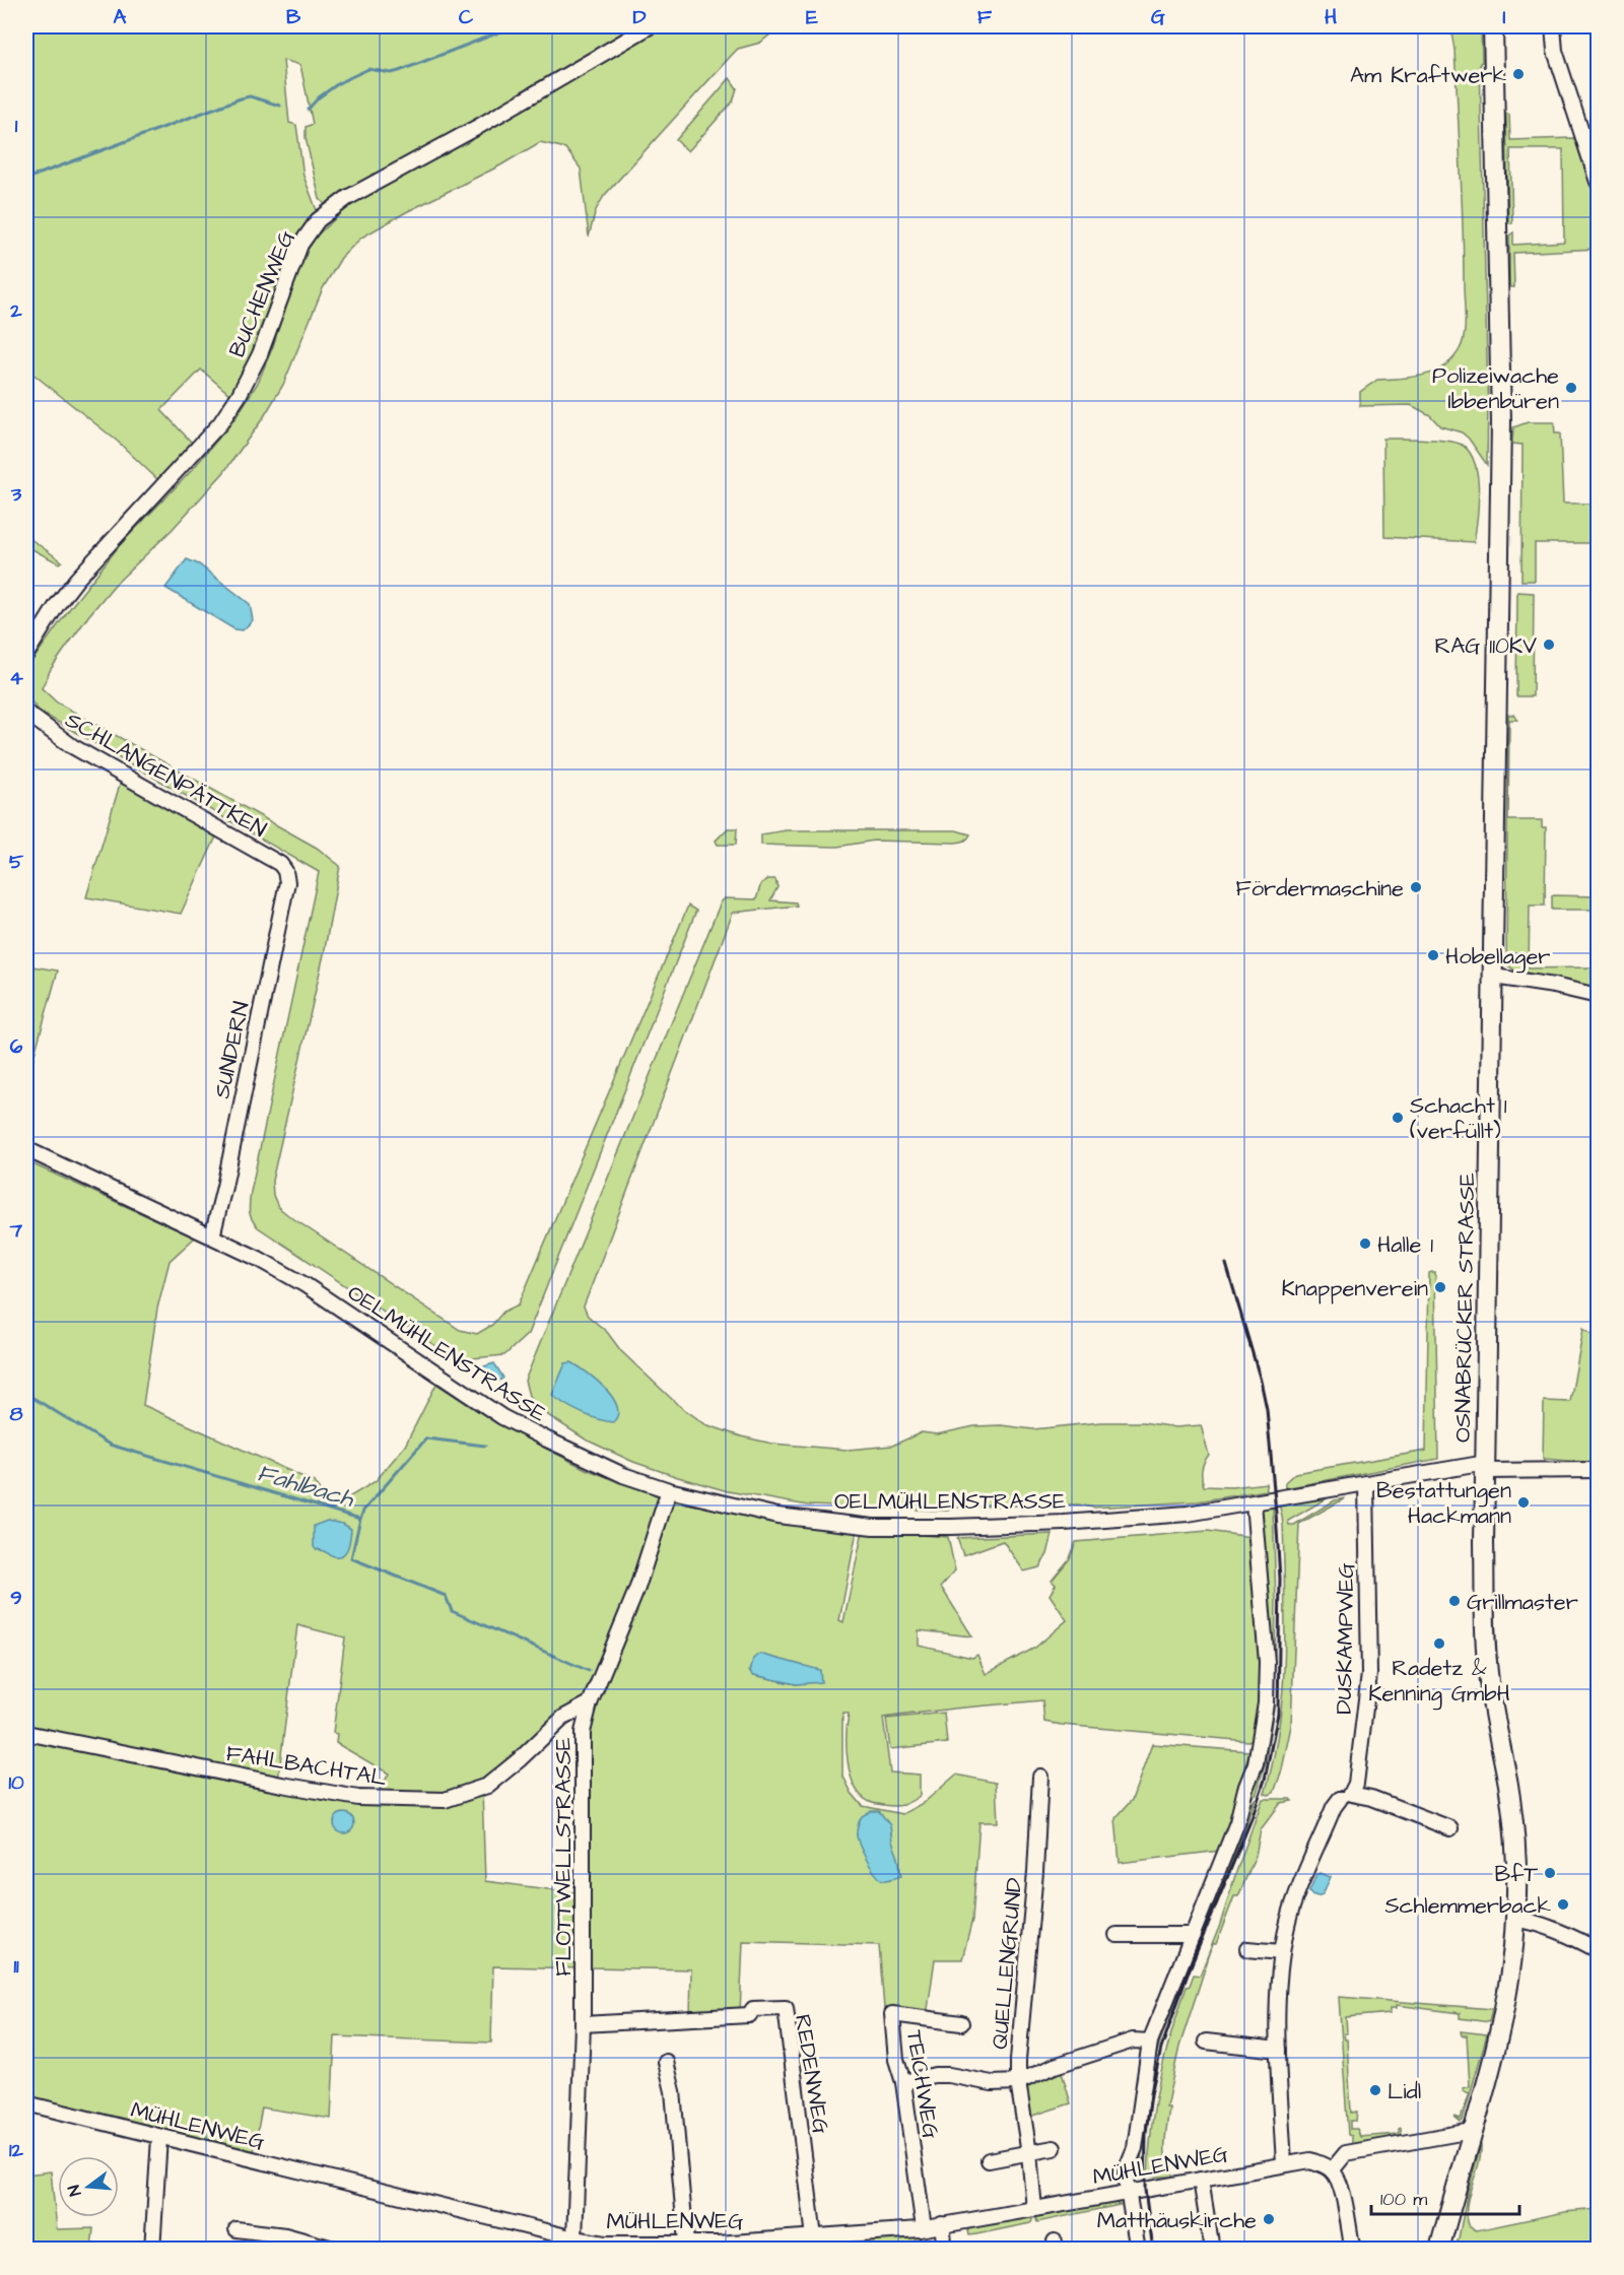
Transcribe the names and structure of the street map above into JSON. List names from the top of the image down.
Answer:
{
  "streets": {
    "main road": ["OSNABRÜCKER STRASSE"],
    "street": [
      "BUCHENWEG",
      "SCHLANGENPÄTTKEN",
      "SUNDERN",
      "OELMÜHLENSTRASSE",
      "DUSKAMPWEG",
      "FAHLBACHTAL",
      "FLOTTWELLSTRASSE",
      "QUELLENGRUND",
      "REDENWEG",
      "TEICHWEG",
      "MÜHLENWEG"
    ]
  },
  "crossings": [
    ["SCHLANGENPÄTTKEN", "SUNDERN"],
    ["SUNDERN", "OELMÜHLENSTRASSE"],
    ["OSNABRÜCKER STRASSE", "OELMÜHLENSTRASSE"],
    ["OELMÜHLENSTRASSE", "DUSKAMPWEG"],
    ["OELMÜHLENSTRASSE", "FLOTTWELLSTRASSE"],
    ["DUSKAMPWEG", "MÜHLENWEG"],
    ["FAHLBACHTAL", "FLOTTWELLSTRASSE"],
    ["FLOTTWELLSTRASSE", "REDENWEG"],
    ["FLOTTWELLSTRASSE", "MÜHLENWEG"],
    ["QUELLENGRUND", "MÜHLENWEG"],
    ["REDENWEG", "MÜHLENWEG"],
    ["TEICHWEG", "MÜHLENWEG"]
  ],
  "water": ["Fahlbach"],
  "places": [
    "Am Kraftwerk",
    "Polizeiwache Ibbenbüren",
    "RAG 110KV",
    "Fördermaschine",
    "Hobellager",
    "Schacht 1 (verfüllt)",
    "Halle 1",
    "Knappenverein",
    "Bestattungen Hackmann",
    "Grillmaster",
    "Radetz & Kenning GmbH",
    "BfT",
    "Schlemmerback",
    "Lidl",
    "Matthäuskirche"
  ],
  "scale_bar": "100 m",
  "north": "left",
  "grid": {
    "columns": [
      "A",
      "B",
      "C",
      "D",
      "E",
      "F",
      "G",
      "H",
      "I"
    ],
    "rows": [
      "1",
      "2",
      "3",
      "4",
      "5",
      "6",
      "7",
      "8",
      "9",
      "10",
      "11",
      "12"
    ]
  }
}
